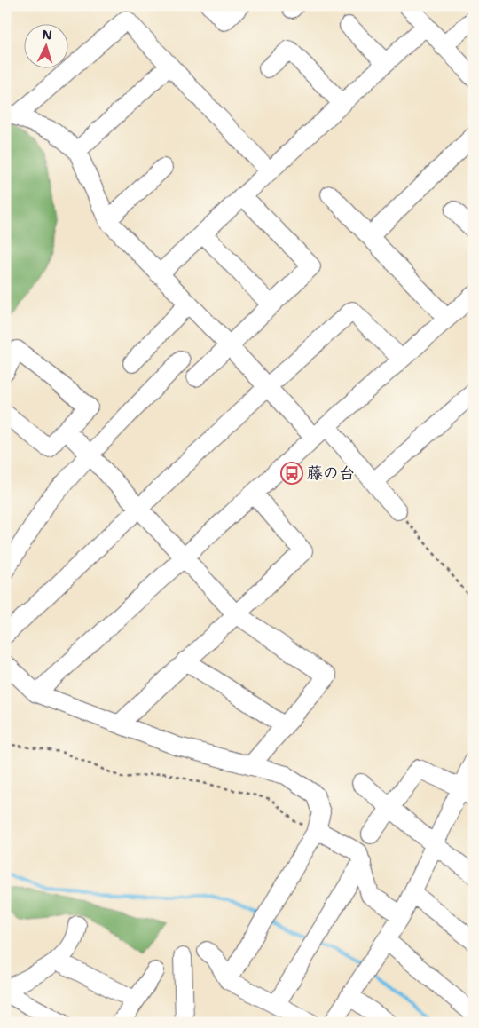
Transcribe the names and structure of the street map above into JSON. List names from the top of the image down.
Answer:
{
  "places": {
    "bus stop": ["藤の台"]
  },
  "north": "top"
}
